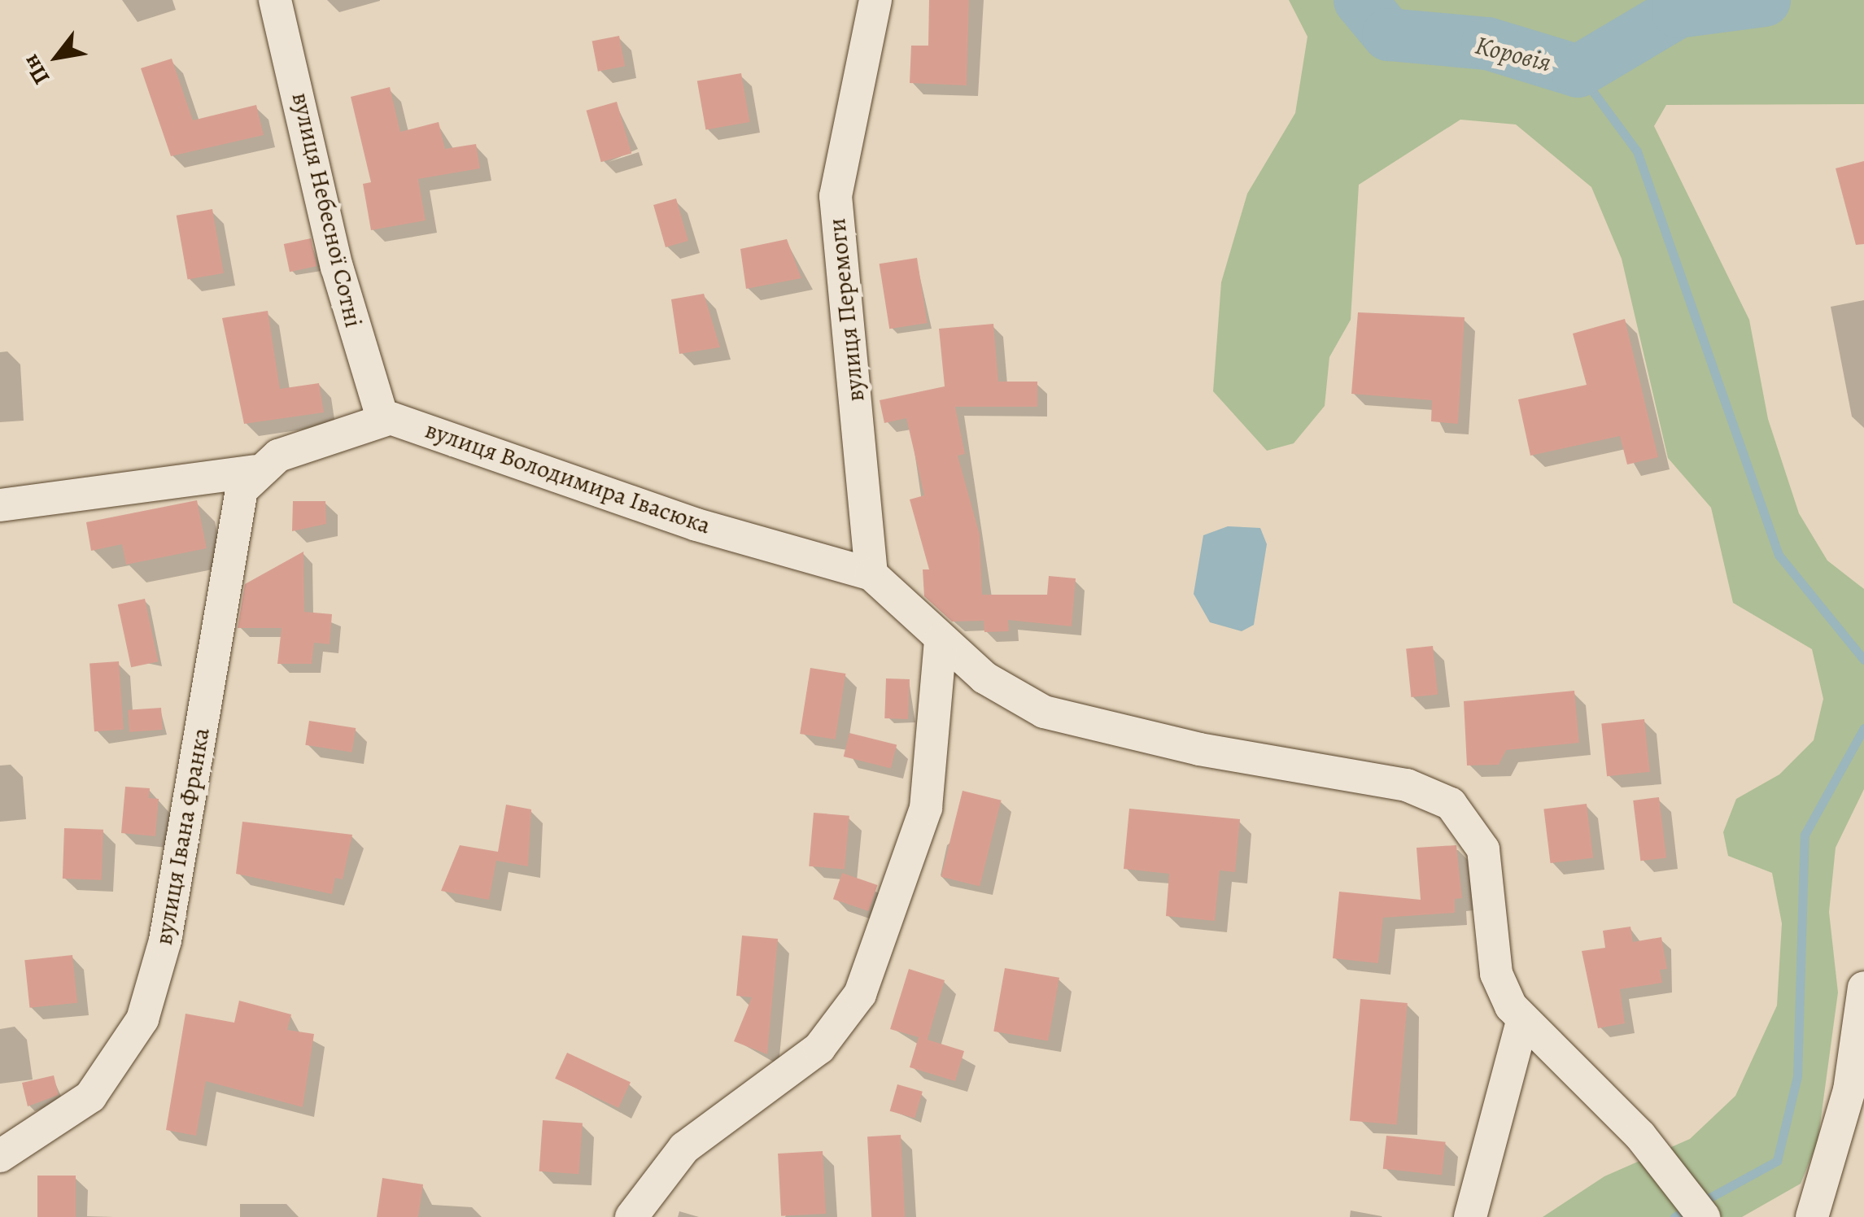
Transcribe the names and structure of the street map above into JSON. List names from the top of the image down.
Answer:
{
  "streets": {
    "street": [
      "вулиця Небесної Сотні",
      "вулиця Перемоги",
      "вулиця Володимира Івасюка",
      "вулиця Івана Франка"
    ]
  },
  "crossings": [
    ["вулиця Небесної Сотні", "вулиця Володимира Івасюка"],
    ["вулиця Перемоги", "вулиця Володимира Івасюка"]
  ],
  "water": ["Коровія"],
  "north": "bottom left"
}
